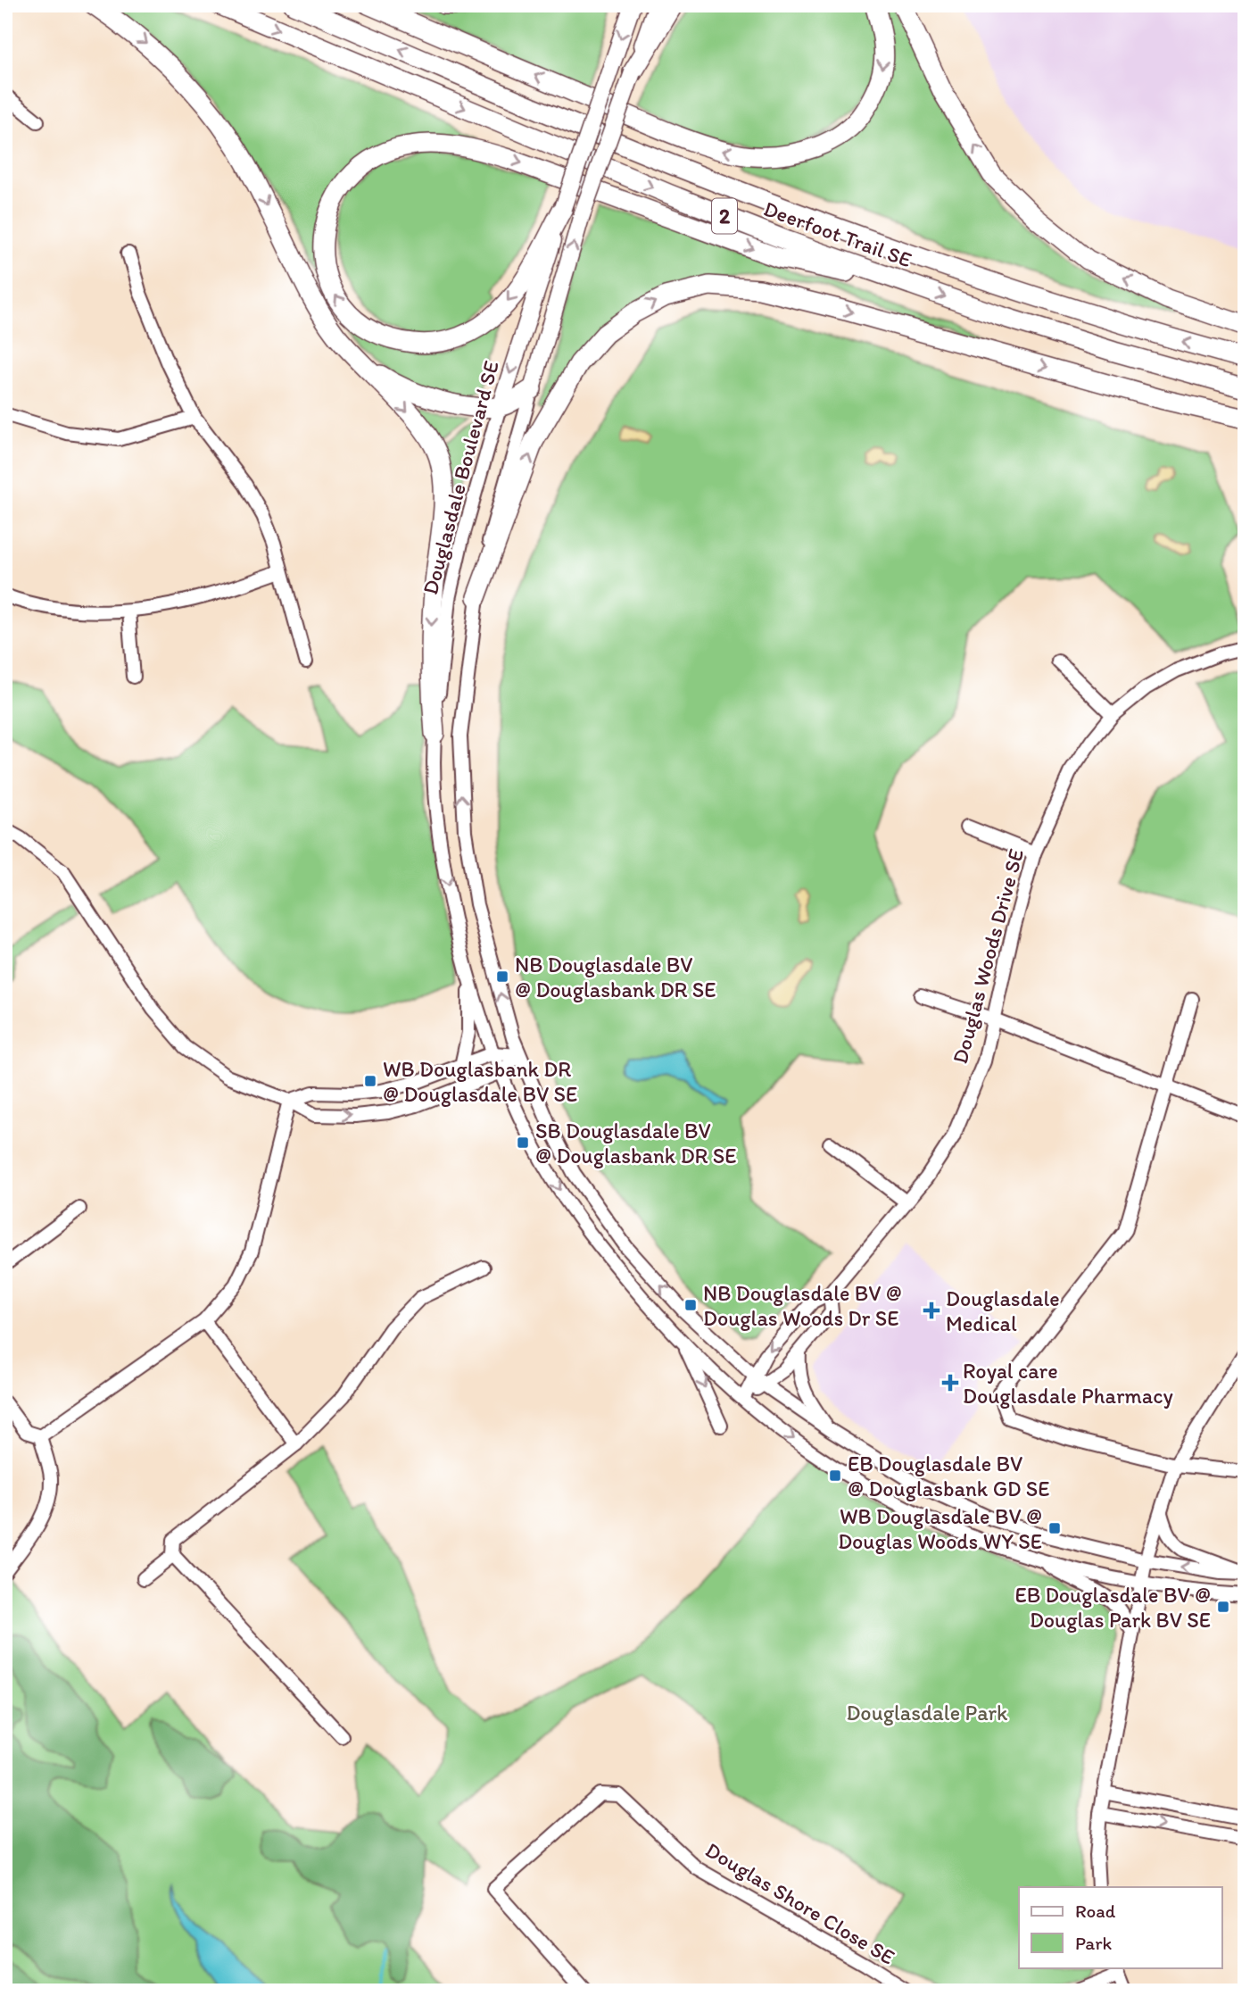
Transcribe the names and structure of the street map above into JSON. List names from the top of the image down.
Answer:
{
  "streets": {
    "highway": ["2", "Deerfoot Trail SE"],
    "main road": ["Douglasdale Boulevard SE"],
    "street": ["Douglas Woods Drive SE", "Douglas Shore Close SE"]
  },
  "crossings": [
    ["Douglasdale Boulevard SE", "Douglas Woods Drive SE"]
  ],
  "parks": ["Douglasdale Park"],
  "places": {
    "transit": [
      "NB Douglasdale BV @ Douglasbank DR SE",
      "WB Douglasbank DR @ Douglasdale BV SE",
      "SB Douglasdale BV @ Douglasbank DR SE",
      "NB Douglasdale BV @ Douglas Woods Dr SE",
      "EB Douglasdale BV @ Douglasbank GD SE",
      "WB Douglasdale BV @ Douglas Woods WY SE",
      "EB Douglasdale BV @ Douglas Park BV SE"
    ],
    "health": ["Douglasdale Medical", "Royal care Douglasdale Pharmacy"]
  },
  "legend": ["Road", "Park"]
}
